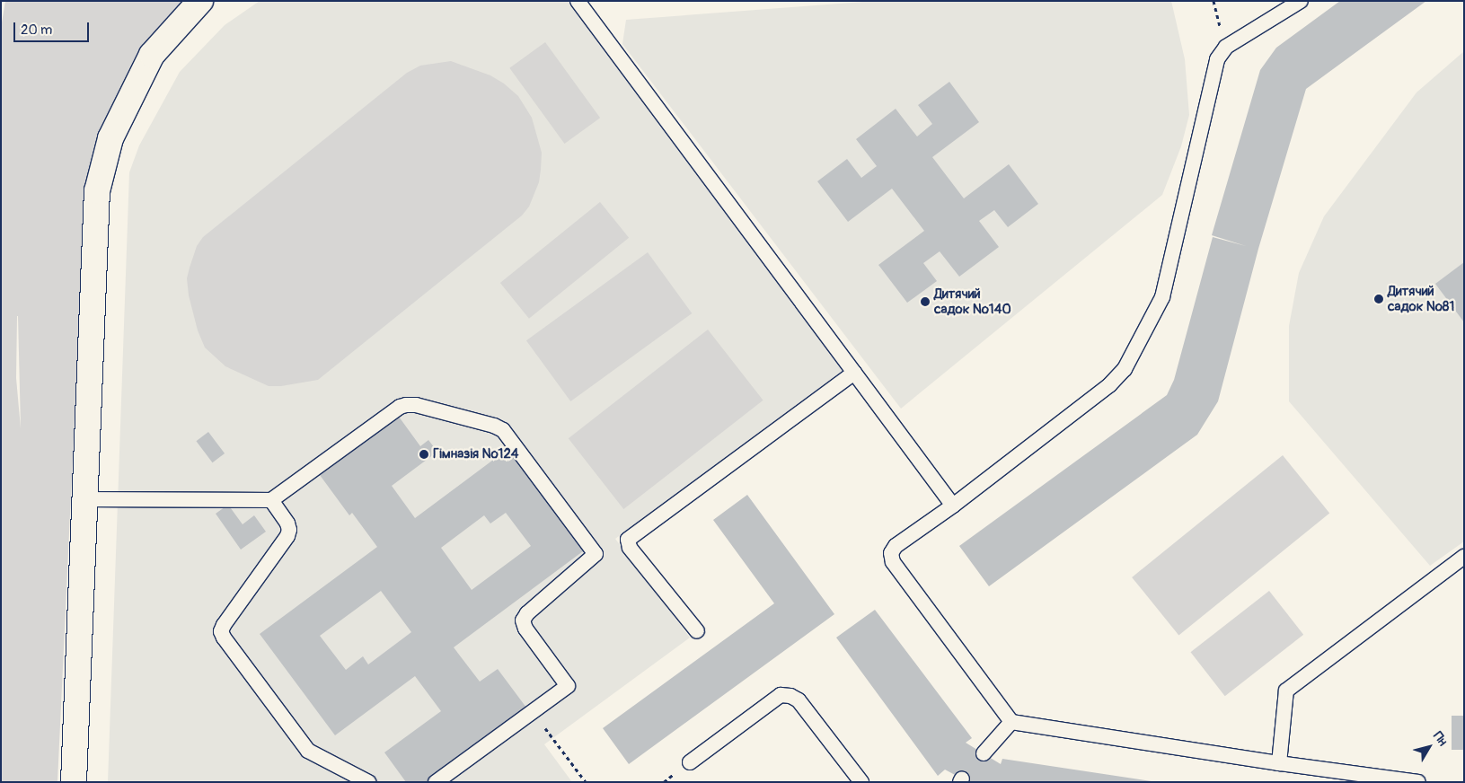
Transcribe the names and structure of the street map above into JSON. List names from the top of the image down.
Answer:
{
  "places": ["Дитячий садок №81", "Дитячий садок №140", "Гімназія №124"],
  "scale_bar": "20 m",
  "north": "top right"
}
